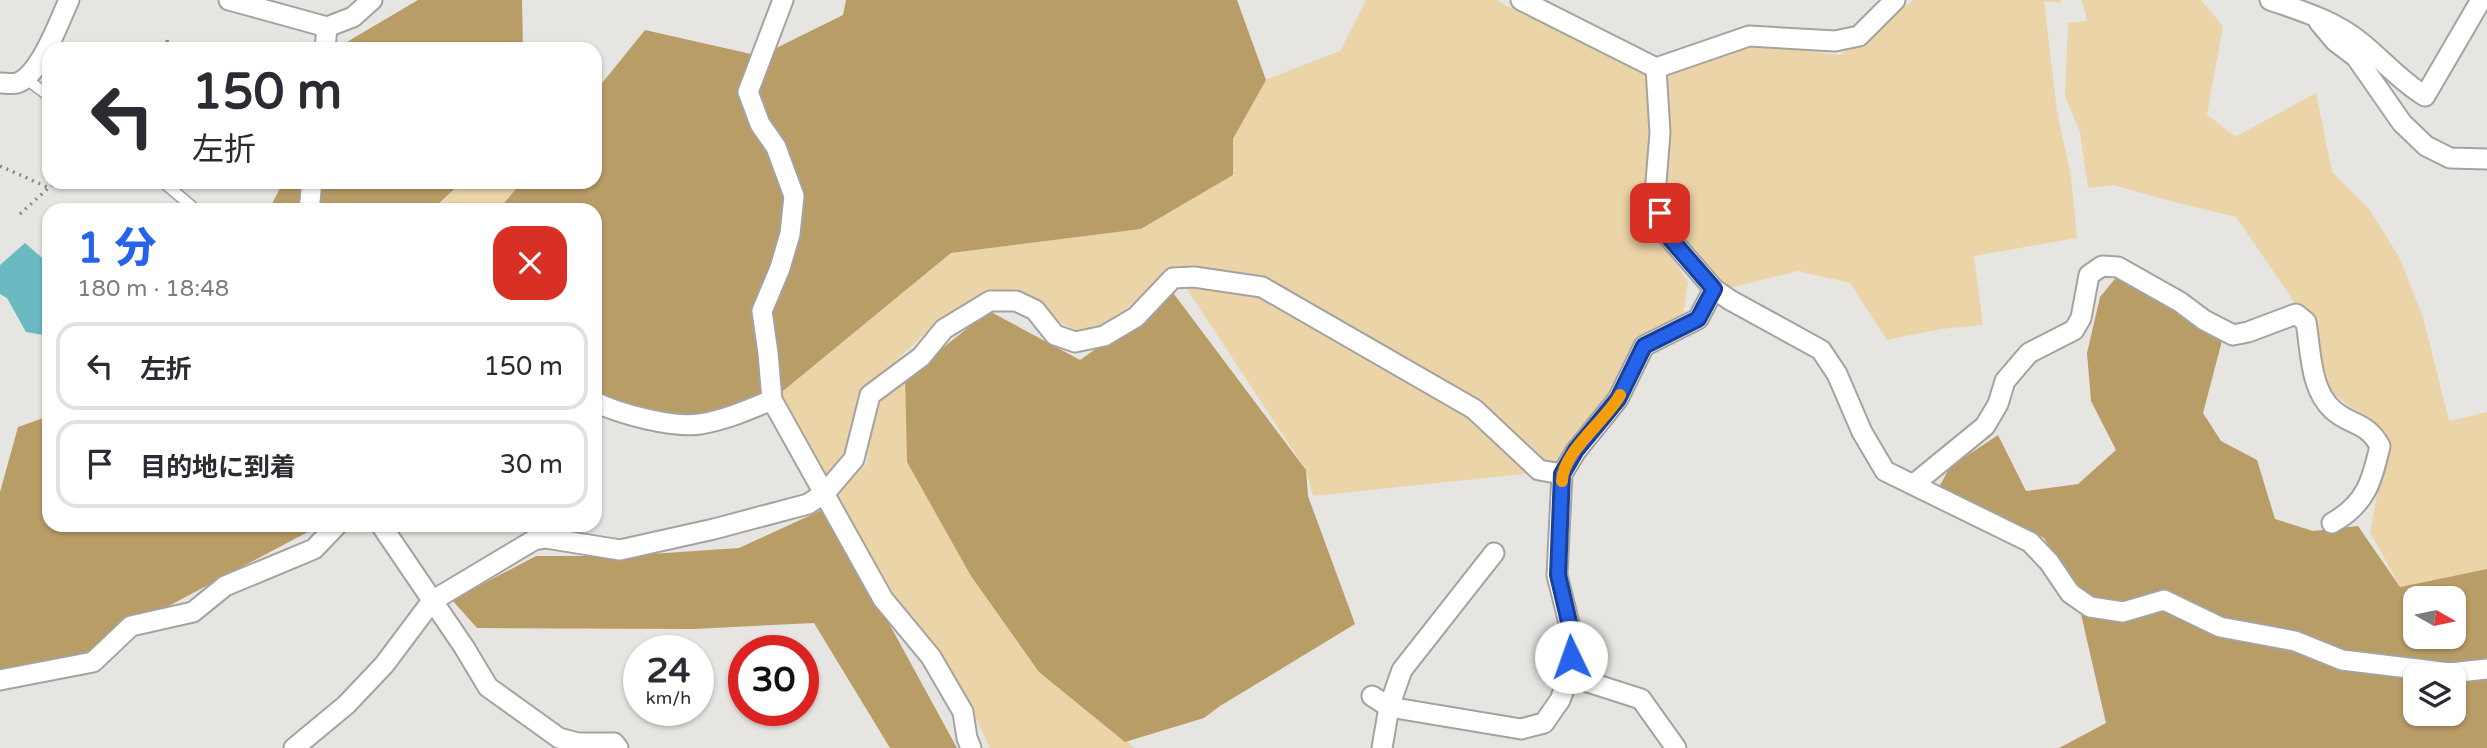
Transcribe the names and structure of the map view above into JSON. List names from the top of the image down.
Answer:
{
  "north": "right",
  "page": {
    "turn": ["150 m", "左折"],
    "heading": ["1 分", "180 m · 18:48"],
    "list": [
      {
        "name": "左折",
        "value": "150 m"
      },
      {
        "name": "目的地に到着",
        "value": "30 m"
      }
    ],
    "speed": "24 km/h",
    "limit": "30"
  }
}
